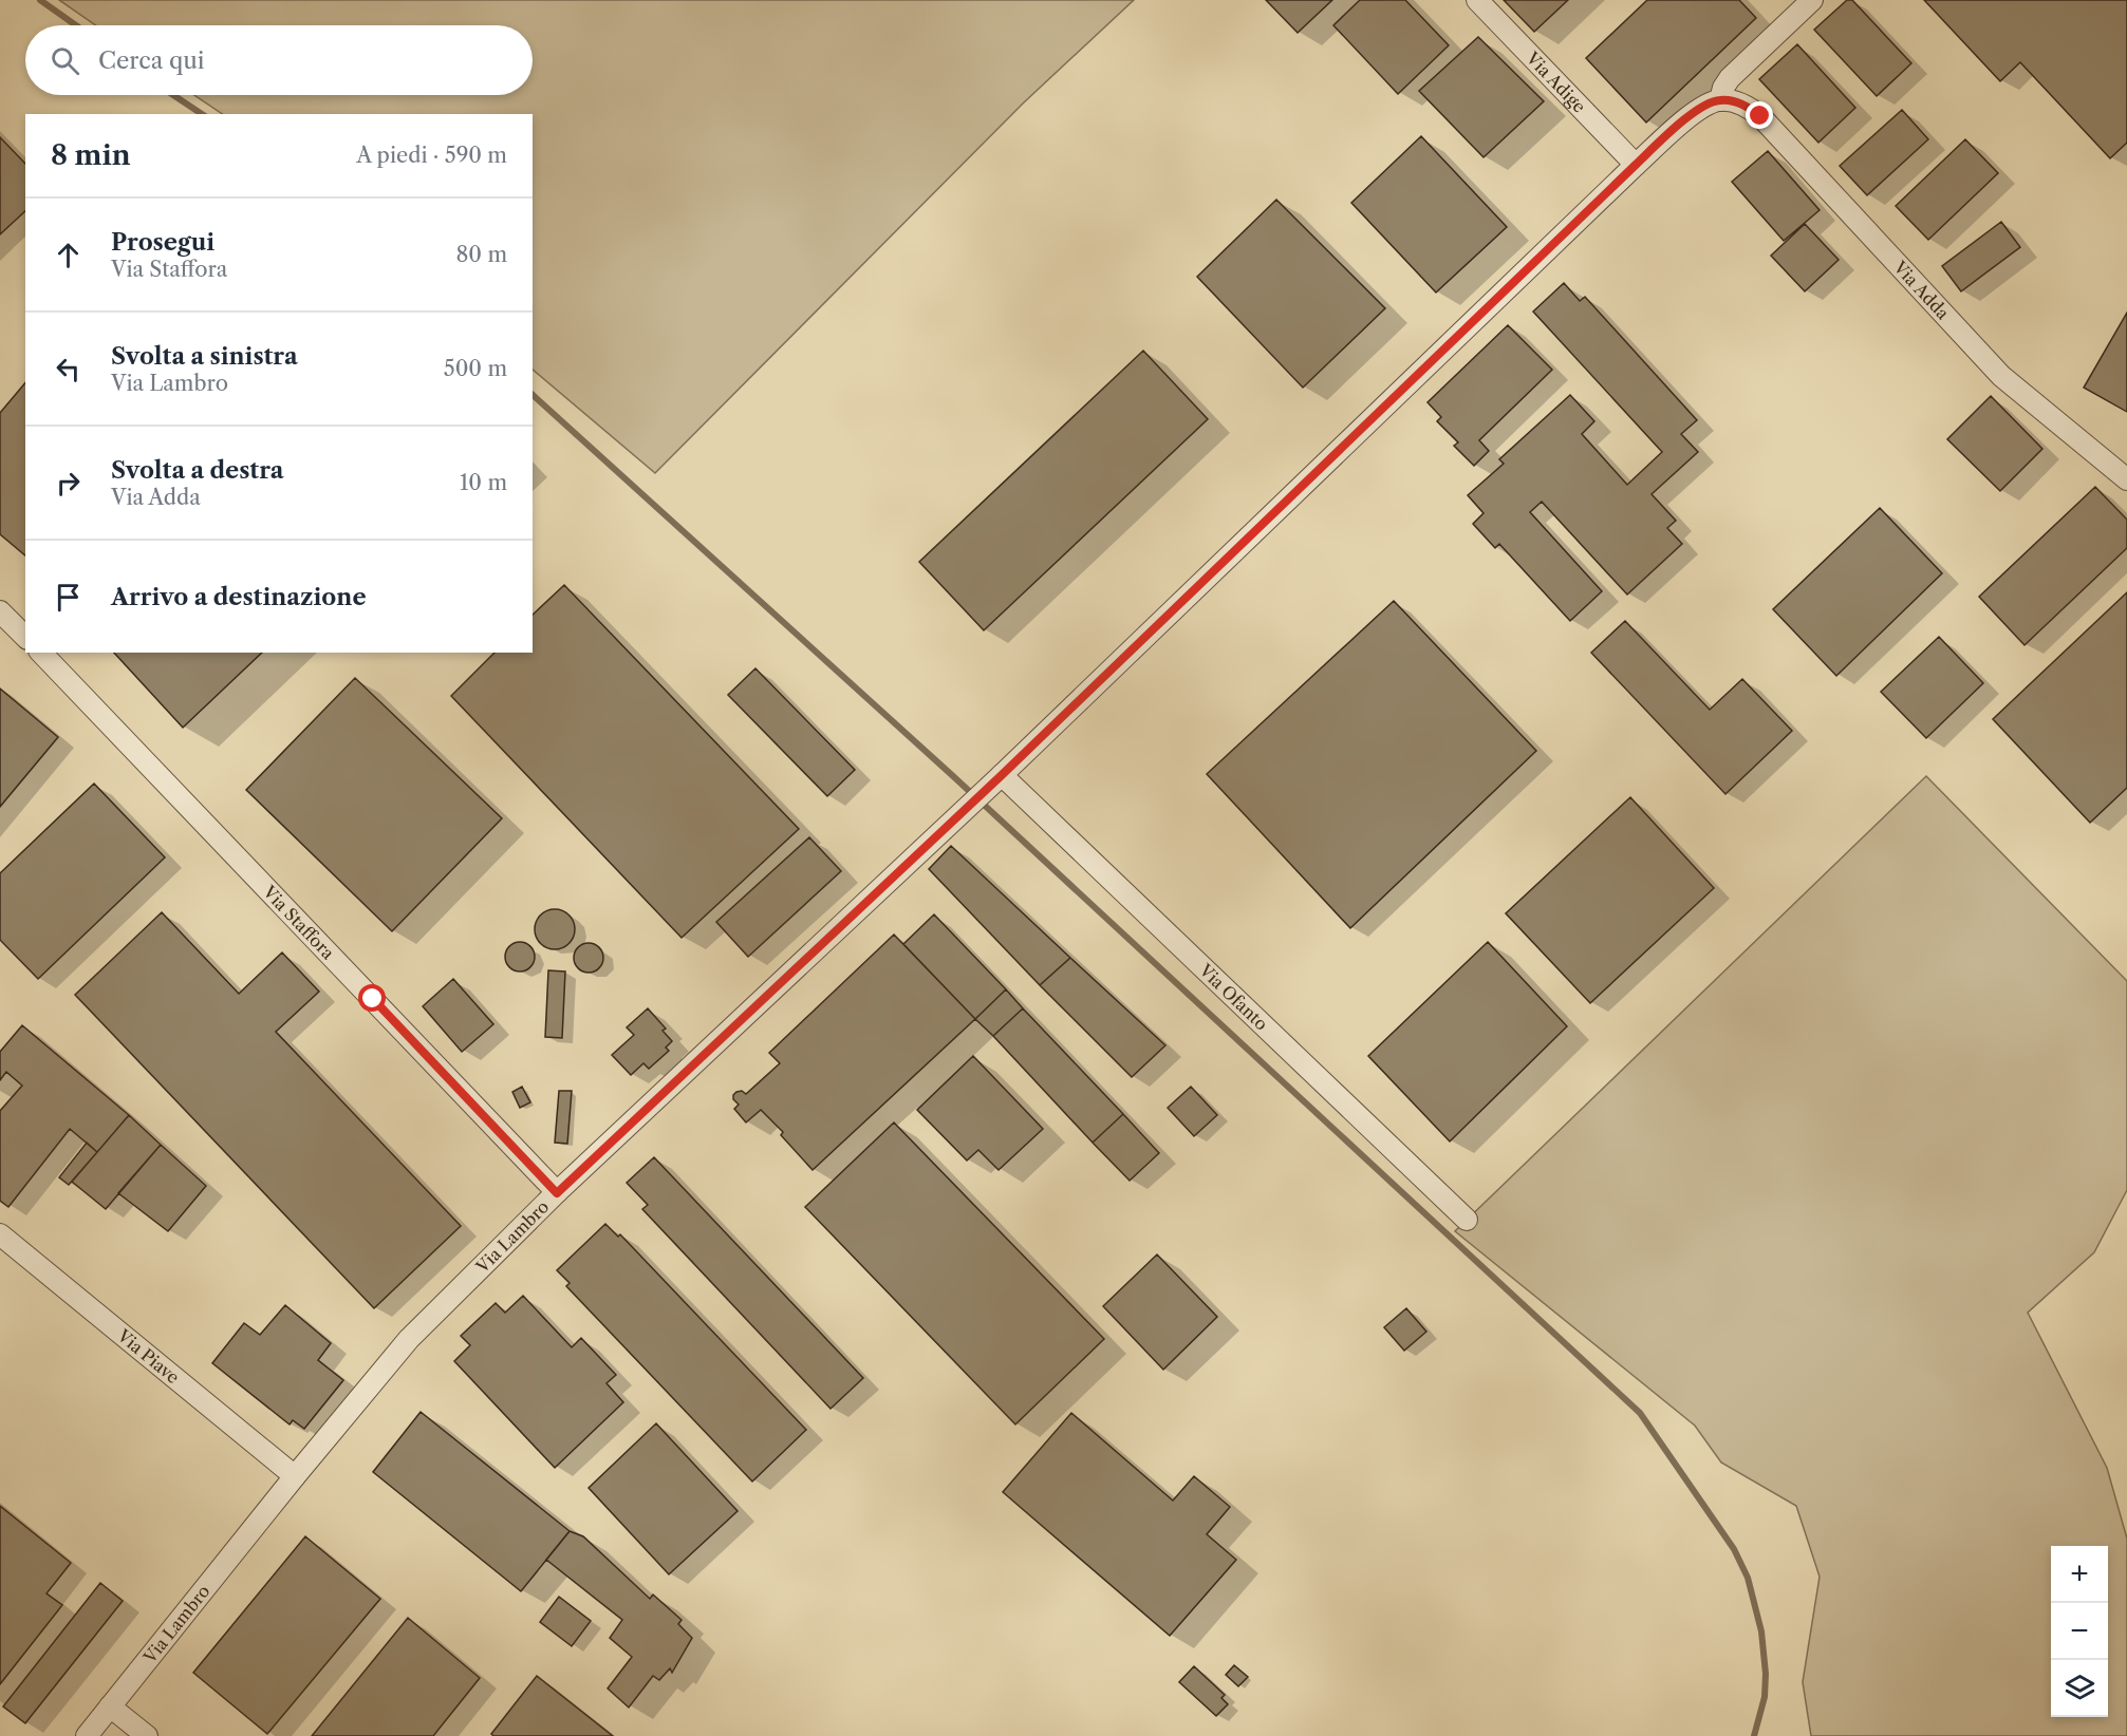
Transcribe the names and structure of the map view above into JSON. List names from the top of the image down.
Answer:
{
  "streets": {
    "street": [
      "Via Adige",
      "Via Adda",
      "Via Staffora",
      "Via Ofanto",
      "Via Lambro",
      "Via Piave"
    ]
  },
  "crossings": [
    ["Via Adige", "Via Lambro"],
    ["Via Adda", "Via Lambro"],
    ["Via Staffora", "Via Lambro"],
    ["Via Ofanto", "Via Lambro"],
    ["Via Lambro", "Via Piave"]
  ],
  "page": {
    "search": "Cerca qui",
    "heading": ["8 min", "A piedi · 590 m"],
    "list": [
      ["Prosegui", "Via Staffora", "80 m"],
      ["Svolta a sinistra", "Via Lambro", "500 m"],
      ["Svolta a destra", "Via Adda", "10 m"],
      "Arrivo a destinazione"
    ],
    "map_buttons": ["+", "−"]
  }
}
